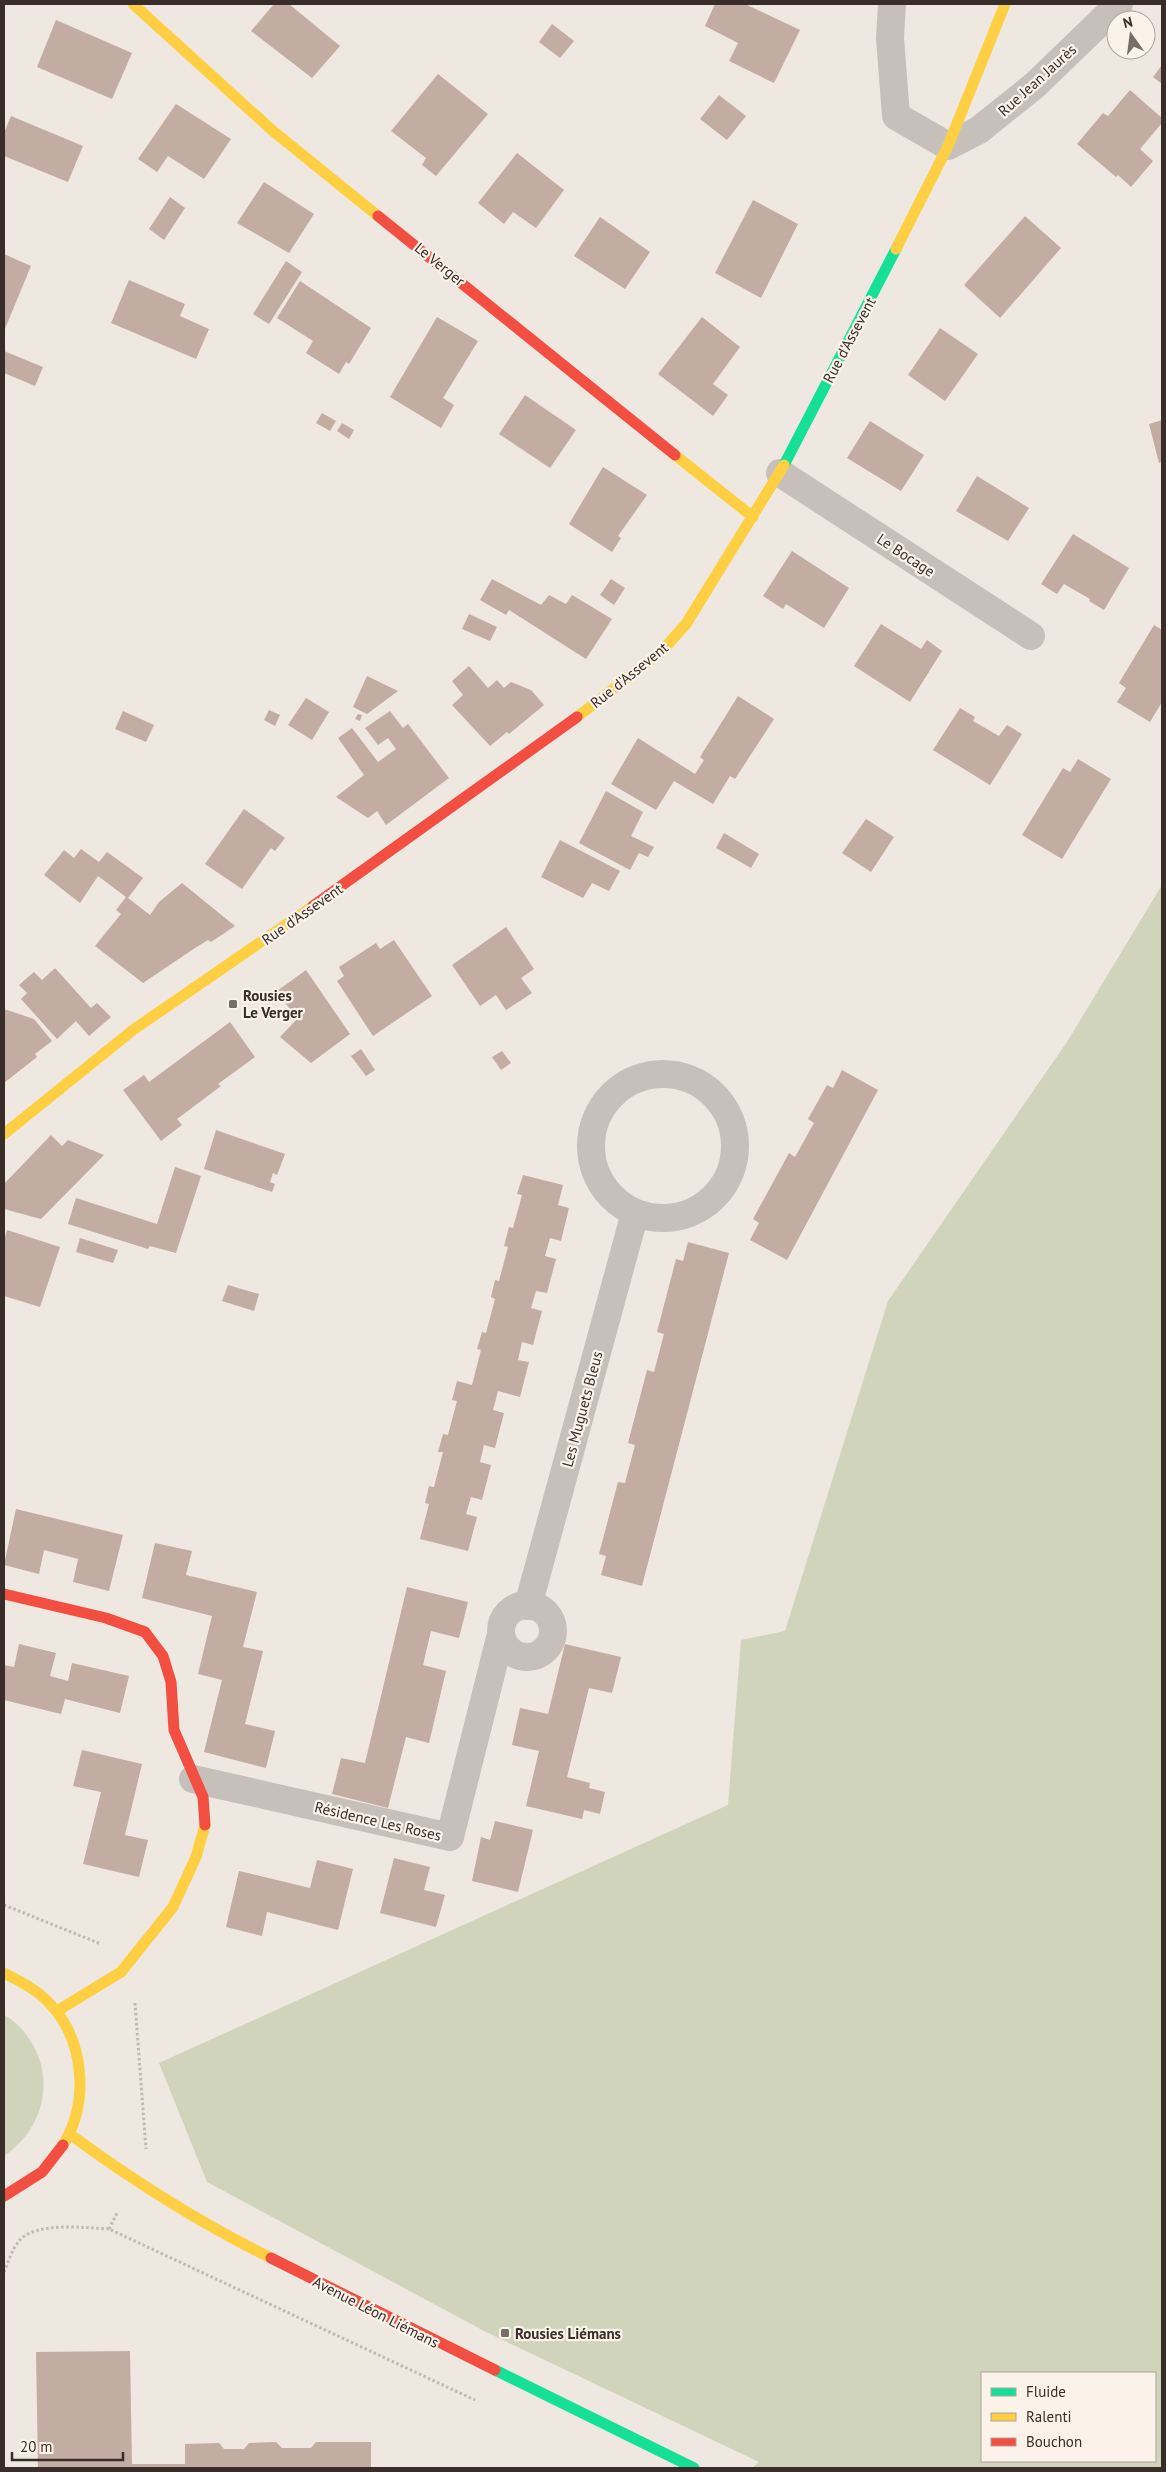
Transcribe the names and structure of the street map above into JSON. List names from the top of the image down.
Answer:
{
  "streets": {
    "street": [
      "Rue Jean Jaurès",
      "Le Verger",
      "Rue d'Assevent",
      "Le Bocage",
      "Les Muguets Bleus",
      "Résidence Les Roses",
      "Avenue Léon Liémans"
    ]
  },
  "crossings": [
    ["Rue Jean Jaurès", "Rue d'Assevent"],
    ["Le Verger", "Rue d'Assevent"],
    ["Rue d'Assevent", "Le Bocage"],
    ["Les Muguets Bleus", "Résidence Les Roses"]
  ],
  "places": {
    "transit": ["Rousies Le Verger", "Rousies Liémans"]
  },
  "legend": ["Fluide", "Ralenti", "Bouchon"],
  "scale_bar": "20 m",
  "north": "top"
}
